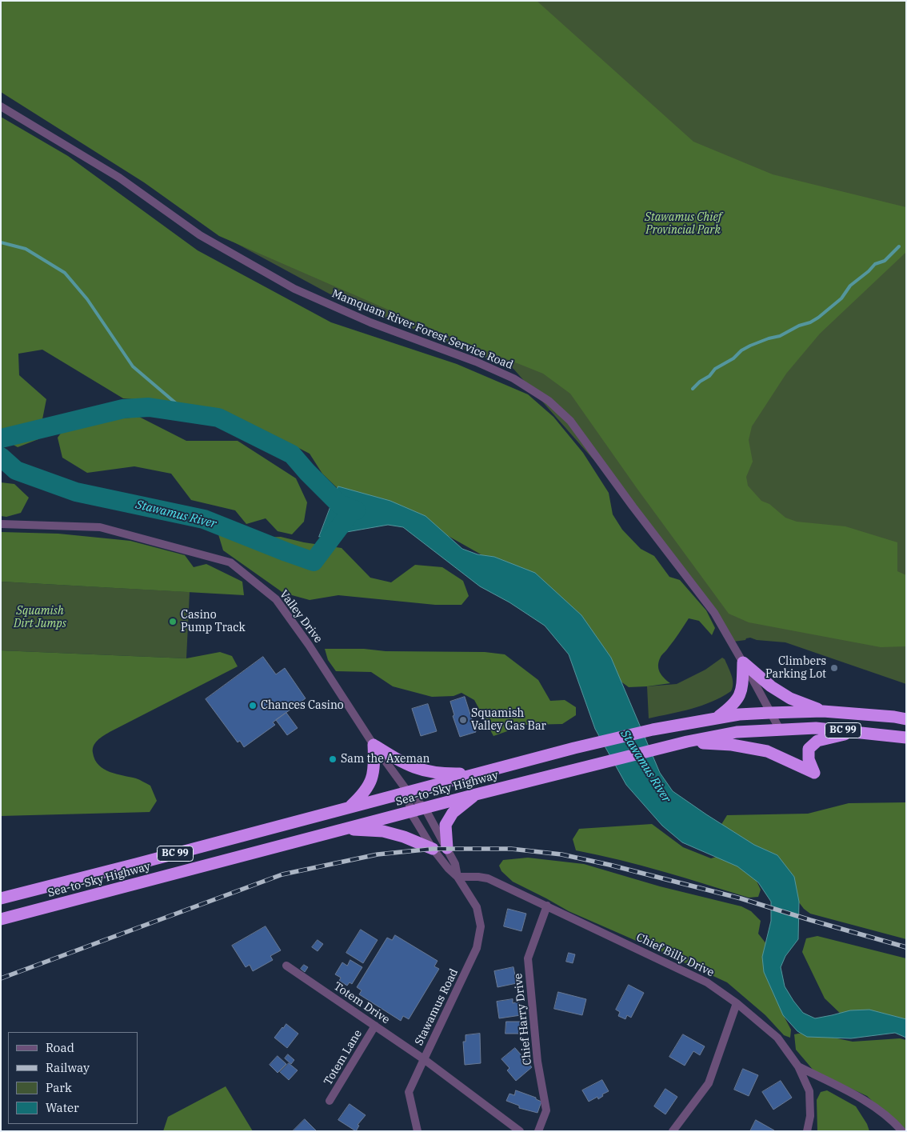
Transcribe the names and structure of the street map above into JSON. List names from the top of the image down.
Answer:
{
  "streets": {
    "highway": ["BC 99", "Sea-to-Sky Highway"],
    "street": [
      "Mamquam River Forest Service Road",
      "Valley Drive",
      "Chief Billy Drive",
      "Totem Drive",
      "Stawamus Road",
      "Chief Harry Drive",
      "Totem Lane"
    ]
  },
  "crossings": [
    ["Mamquam River Forest Service Road", "Sea-to-Sky Highway"],
    ["Valley Drive", "Sea-to-Sky Highway"],
    ["Valley Drive", "Stawamus Road"],
    ["Sea-to-Sky Highway", "Stawamus Road"],
    ["Chief Billy Drive", "Stawamus Road"],
    ["Chief Billy Drive", "Chief Harry Drive"],
    ["Totem Drive", "Stawamus Road"],
    ["Totem Drive", "Totem Lane"]
  ],
  "water": ["Stawamus River"],
  "parks": ["Stawamus Chief Provincial Park", "Squamish Dirt Jumps"],
  "places": [
    "Casino Pump Track",
    "Climbers Parking Lot",
    "Chances Casino",
    "Squamish Valley Gas Bar",
    "Sam the Axeman"
  ],
  "legend": [
    "Road",
    "Railway",
    "Park",
    "Water"
  ]
}
